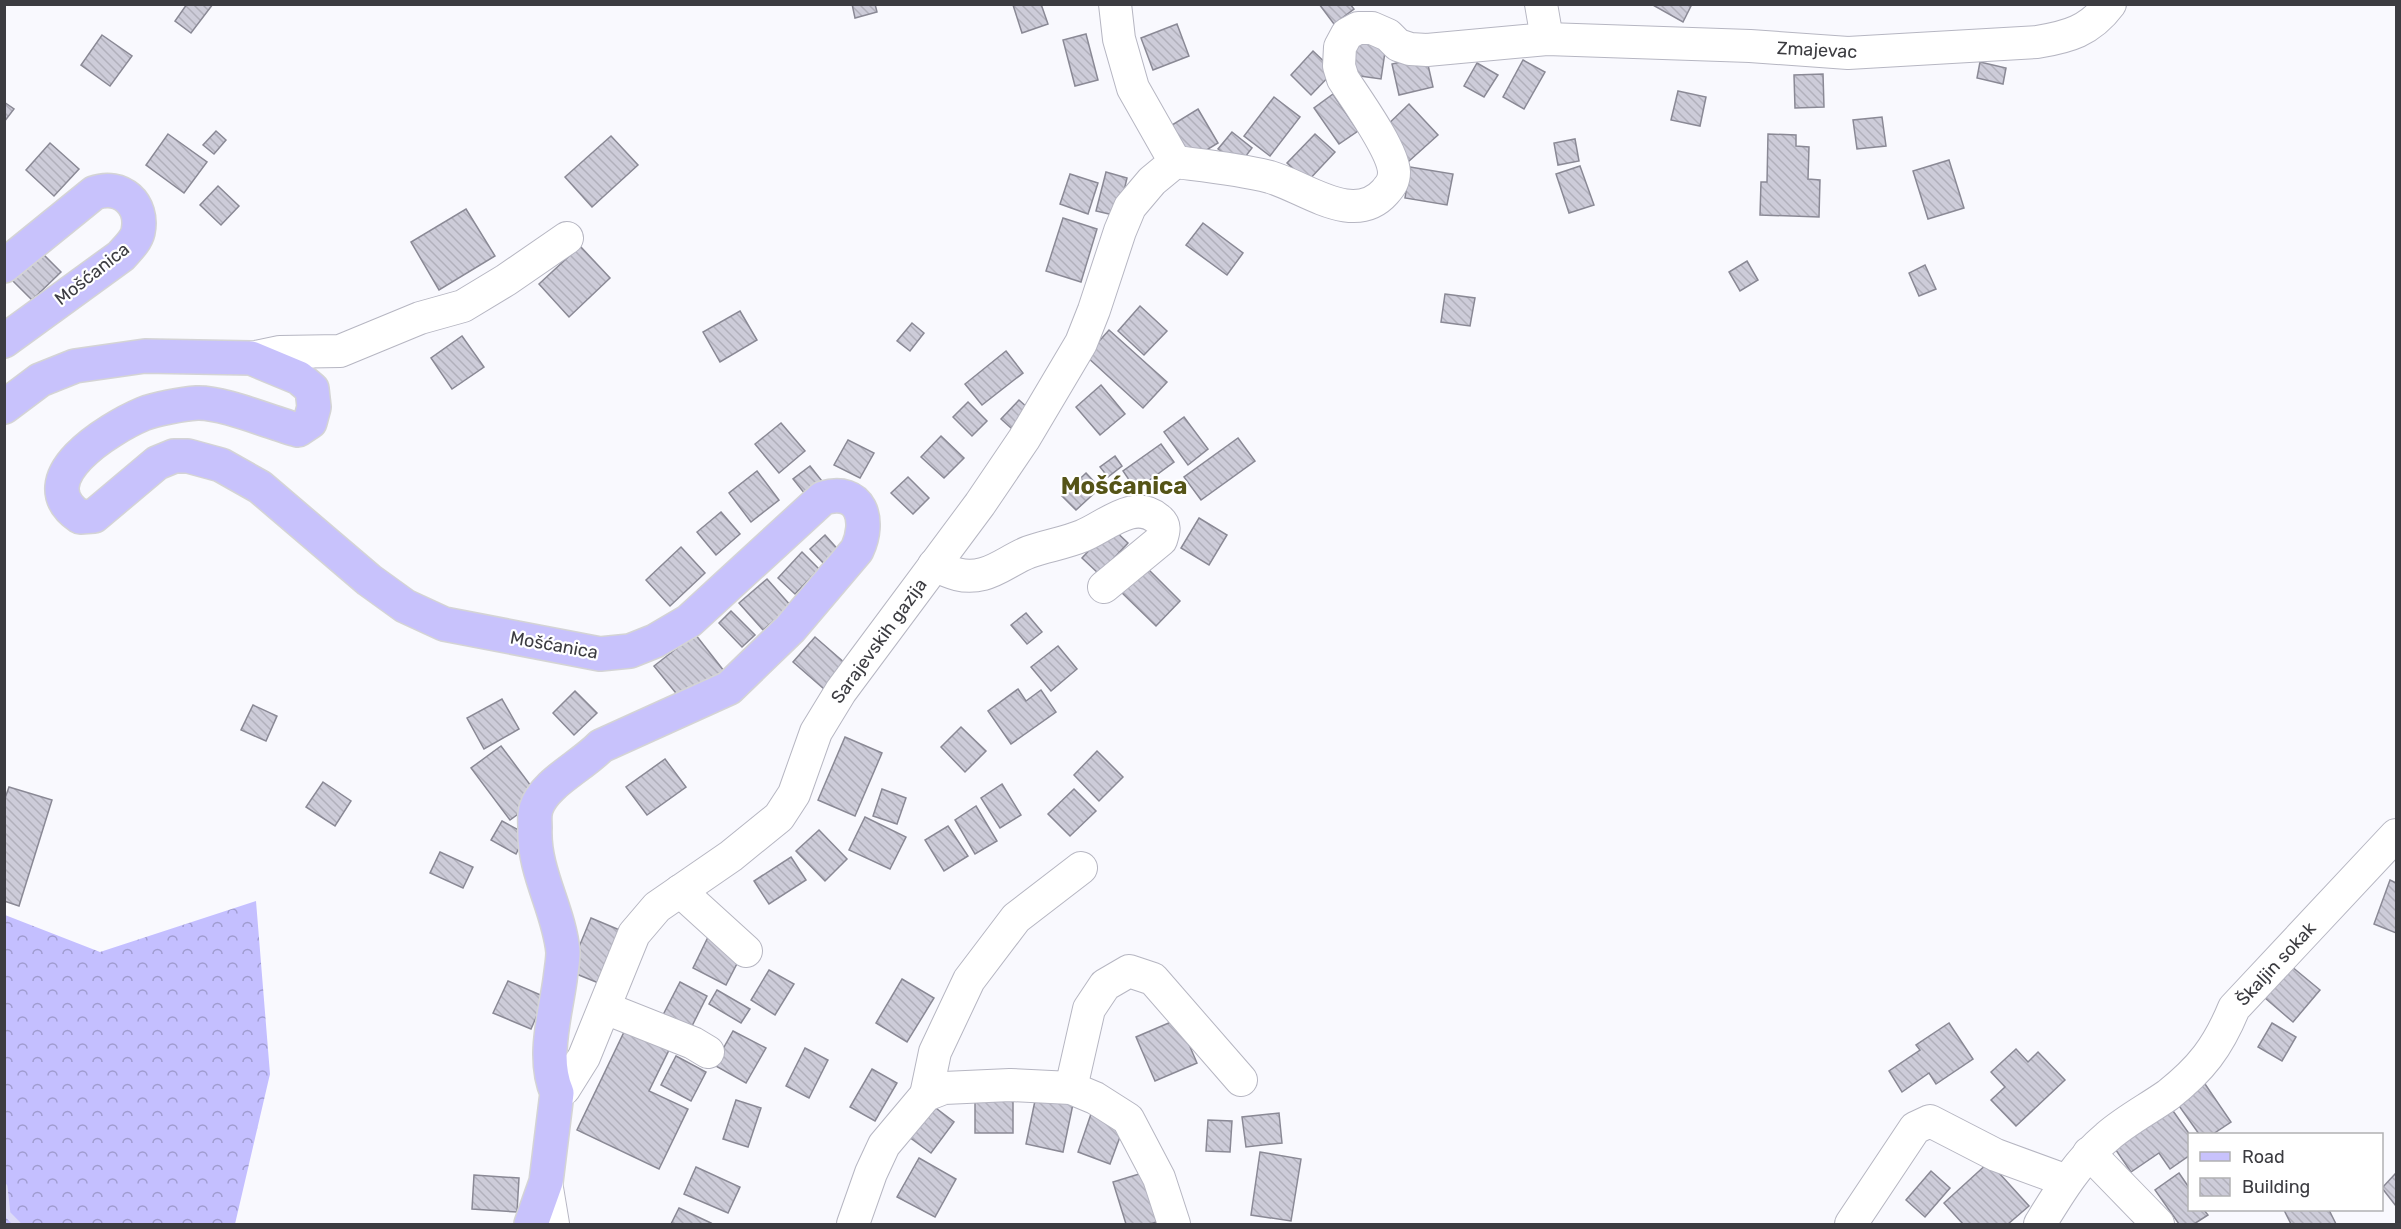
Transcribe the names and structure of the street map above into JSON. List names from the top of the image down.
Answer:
{
  "streets": {
    "main road": ["Mošćanica"],
    "street": ["Zmajevac", "Sarajevskih gazija", "Škaljin sokak"]
  },
  "crossings": [
    ["Mošćanica", "Sarajevskih gazija"]
  ],
  "districts": ["Mošćanica"],
  "legend": ["Road", "Building"]
}
